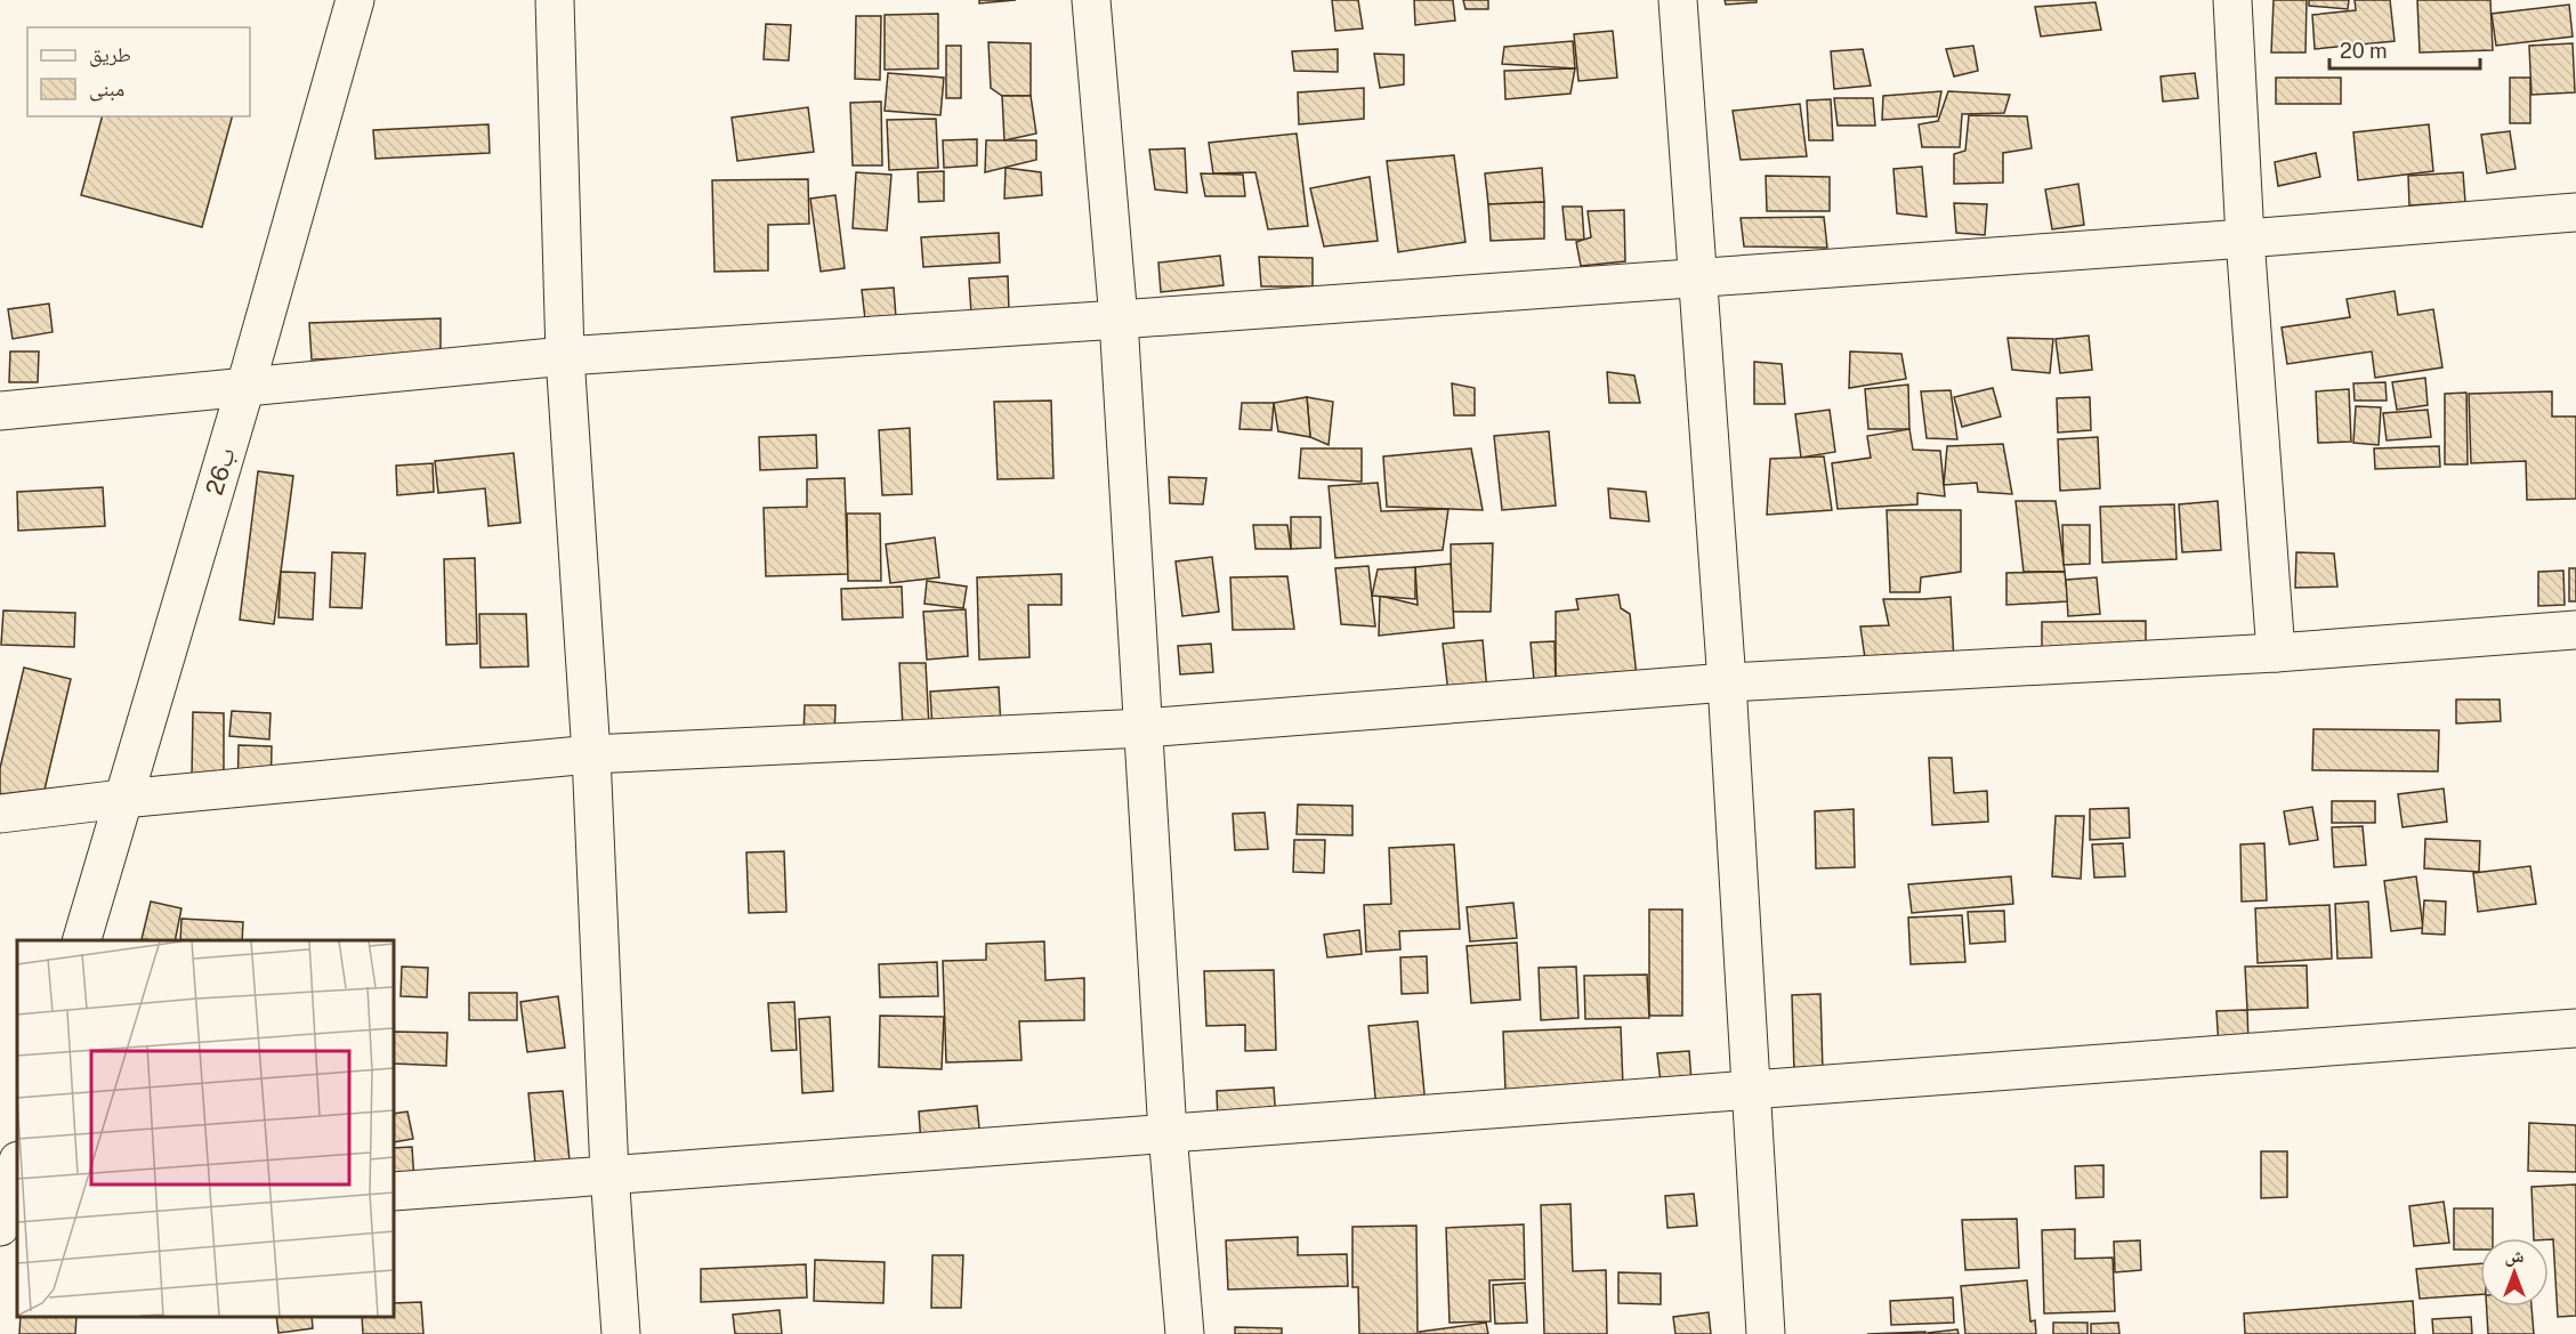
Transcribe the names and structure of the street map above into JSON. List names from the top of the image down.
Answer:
{
  "streets": {
    "main road": ["26ب"]
  },
  "legend": ["طريق", "مبنى"],
  "scale_bar": "20 m",
  "north": "top"
}
